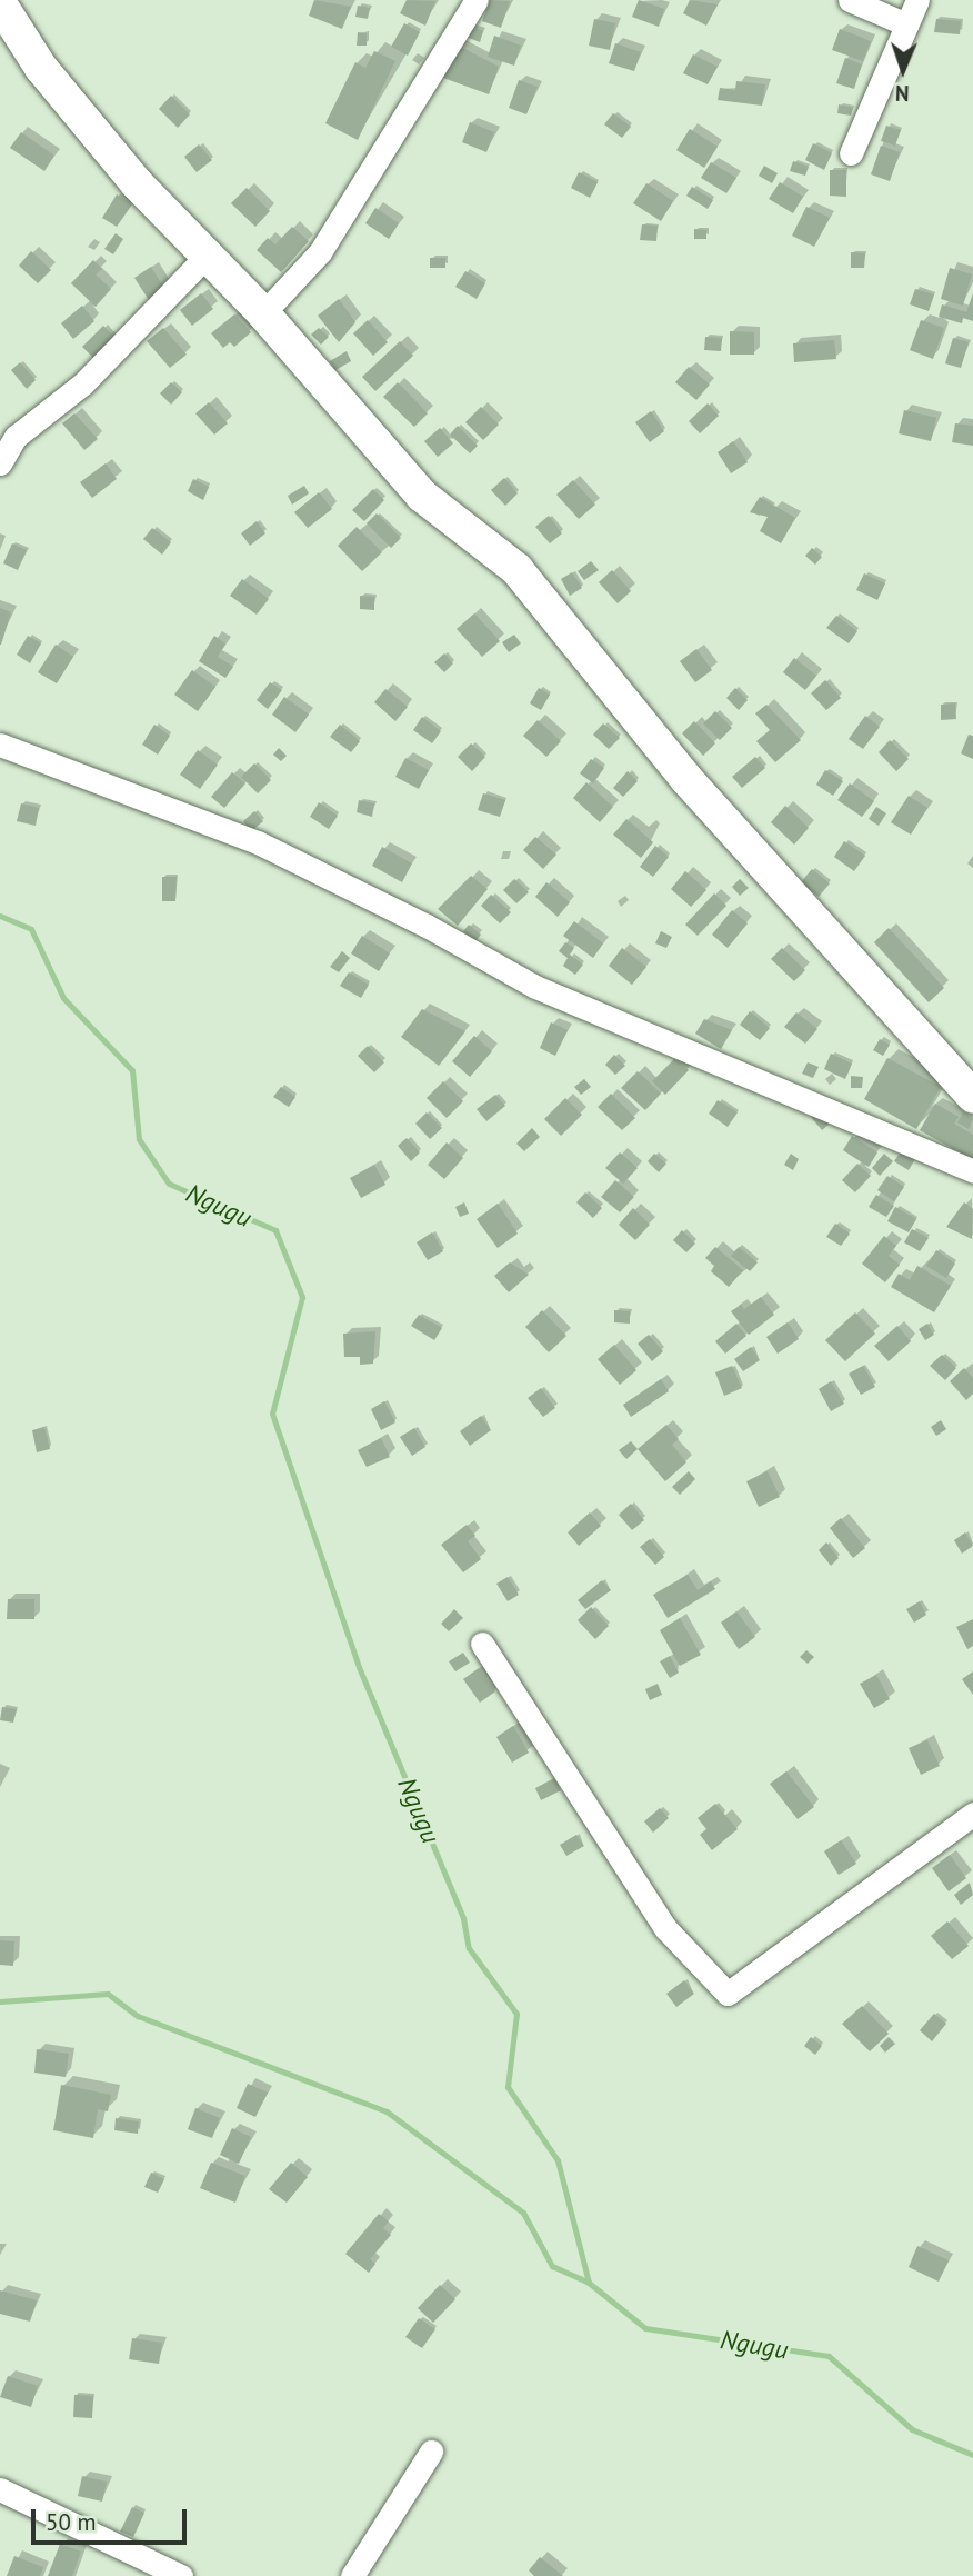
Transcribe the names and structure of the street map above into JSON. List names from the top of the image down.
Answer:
{
  "water": ["Ngugu"],
  "scale_bar": "50 m",
  "north": "bottom"
}
